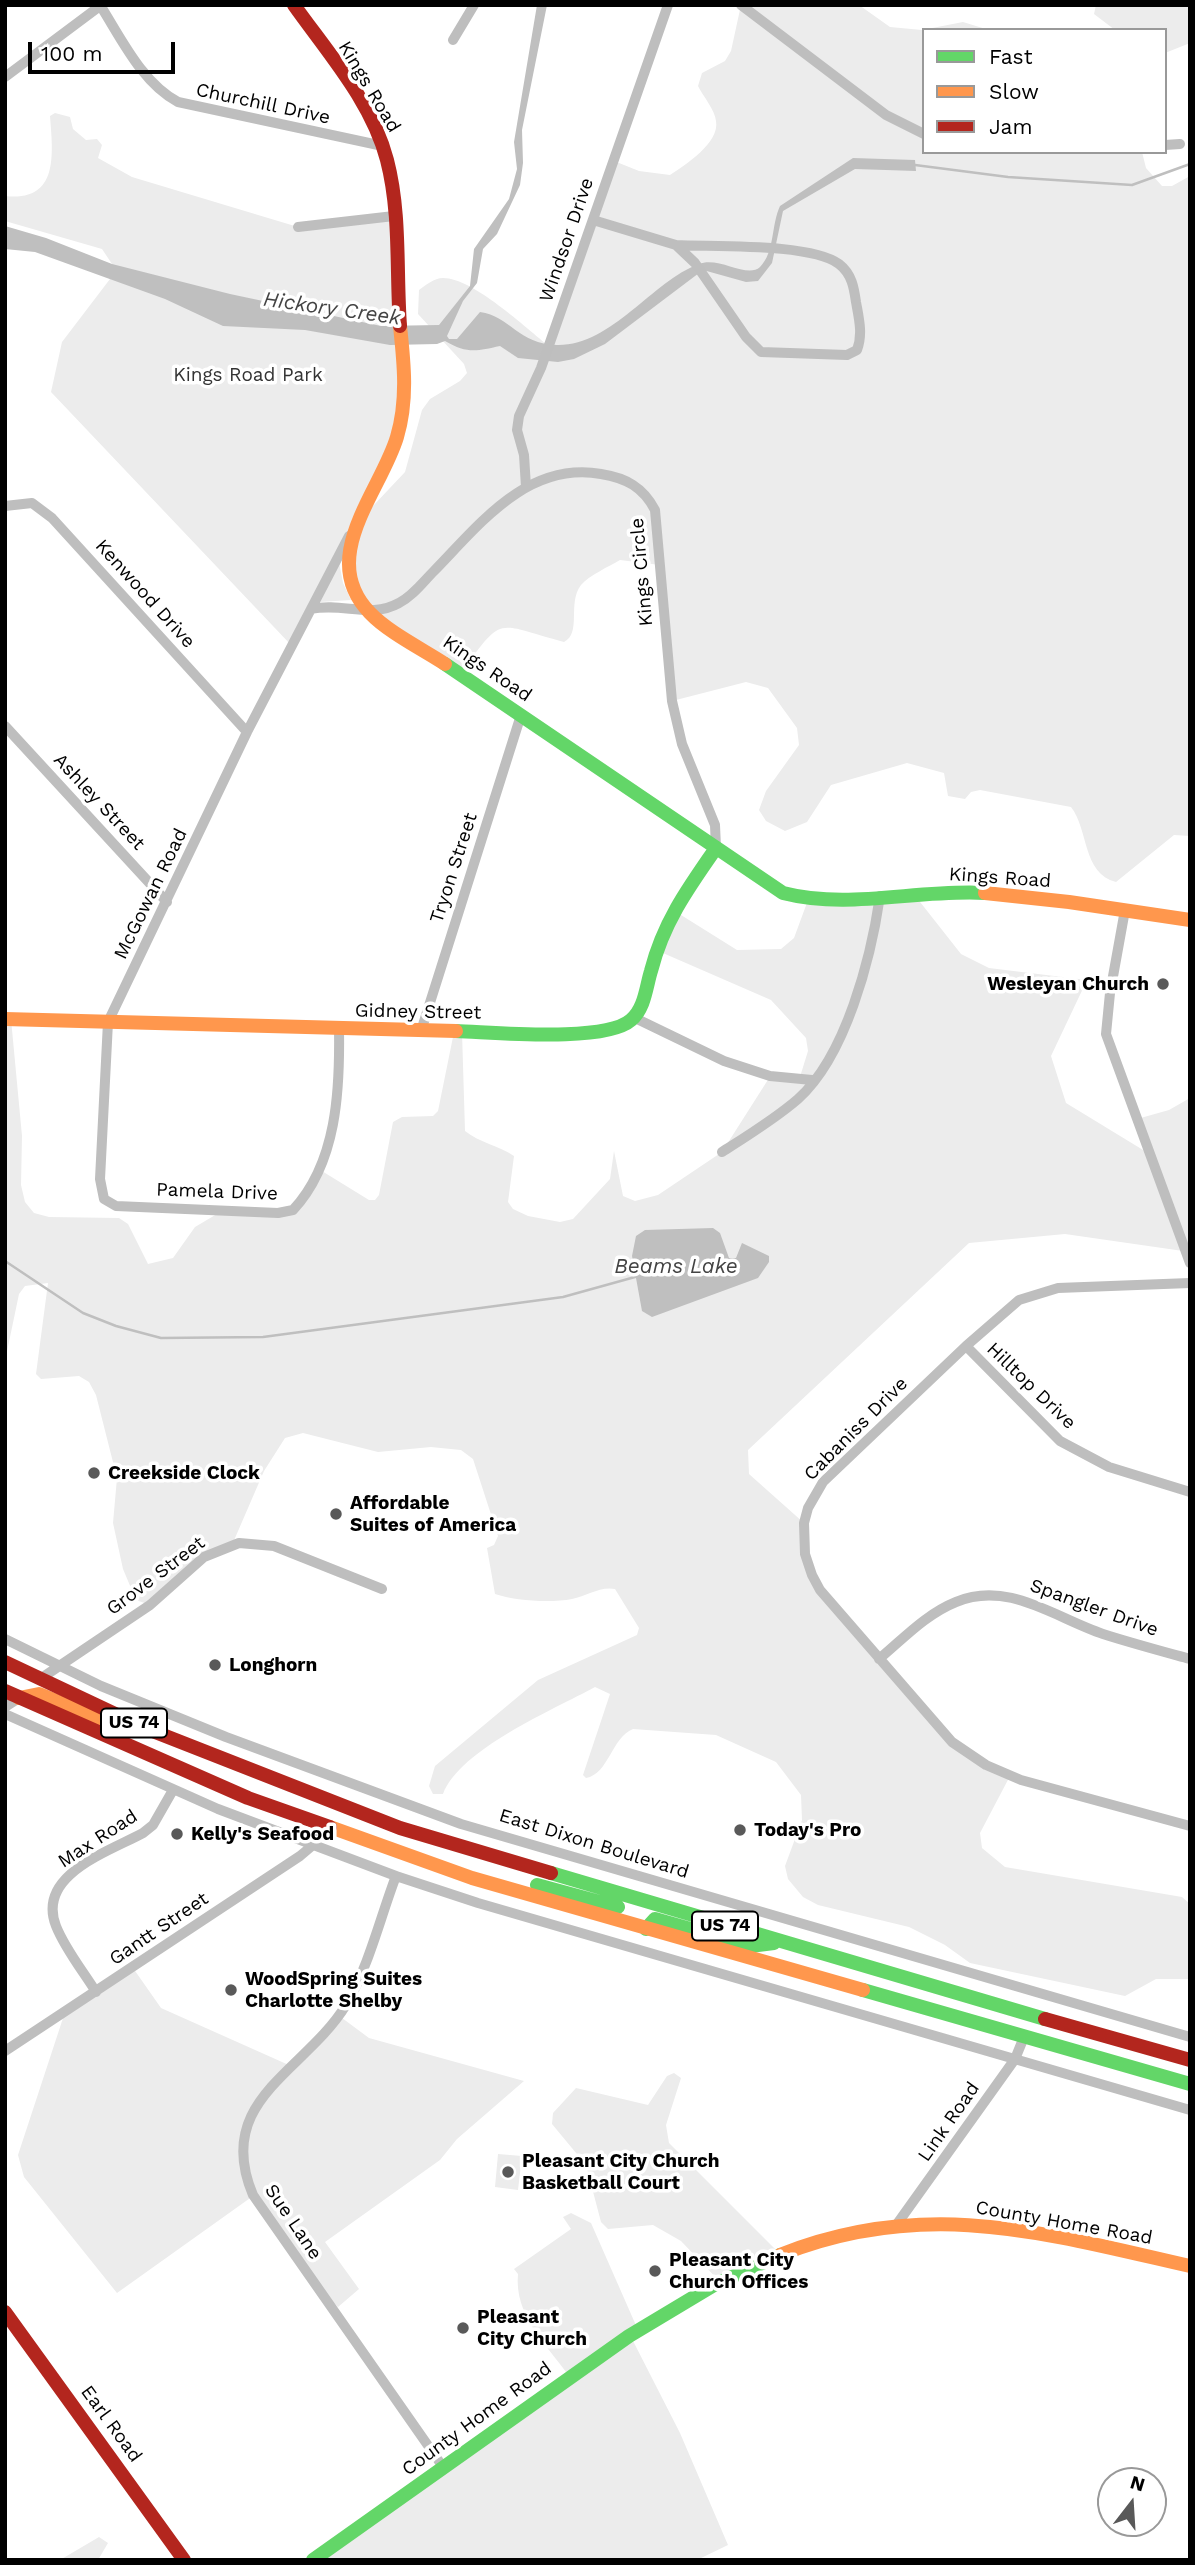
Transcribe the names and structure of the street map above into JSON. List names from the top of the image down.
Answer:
{
  "streets": {
    "main road": [
      "Kings Road",
      "Gidney Street",
      "US 74",
      "County Home Road",
      "Earl Road"
    ],
    "street": [
      "Churchill Drive",
      "Windsor Drive",
      "Kings Circle",
      "Kenwood Drive",
      "Ashley Street",
      "Tryon Street",
      "McGowan Road",
      "Pamela Drive",
      "Hilltop Drive",
      "Cabaniss Drive",
      "Grove Street",
      "Spangler Drive",
      "Max Road",
      "East Dixon Boulevard",
      "Gantt Street",
      "Link Road",
      "Sue Lane"
    ]
  },
  "crossings": [
    ["Kings Road", "Churchill Drive"],
    ["Kings Road", "Kings Circle"],
    ["Kings Road", "Tryon Street"],
    ["Kings Road", "McGowan Road"],
    ["Windsor Drive", "Kings Circle"],
    ["Kenwood Drive", "McGowan Road"],
    ["Ashley Street", "McGowan Road"],
    ["Tryon Street", "Gidney Street"],
    ["McGowan Road", "Gidney Street"],
    ["McGowan Road", "Pamela Drive"],
    ["Gidney Street", "Pamela Drive"],
    ["Hilltop Drive", "Cabaniss Drive"],
    ["Cabaniss Drive", "Spangler Drive"],
    ["Grove Street", "US 74"],
    ["Grove Street", "East Dixon Boulevard"],
    ["US 74", "Link Road"],
    ["Max Road", "Gantt Street"],
    ["Link Road", "County Home Road"],
    ["Sue Lane", "County Home Road"]
  ],
  "water": ["Hickory Creek", "Beams Lake"],
  "parks": ["Kings Road Park"],
  "places": [
    "Wesleyan Church",
    "Creekside Clock",
    "Affordable Suites of America",
    "Longhorn",
    "Today's Pro",
    "Kelly's Seafood",
    "WoodSpring Suites Charlotte Shelby",
    "Pleasant City Church Basketball Court",
    "Pleasant City Church Offices",
    "Pleasant City Church"
  ],
  "legend": ["Fast", "Slow", "Jam"],
  "scale_bar": "100 m",
  "north": "top"
}
